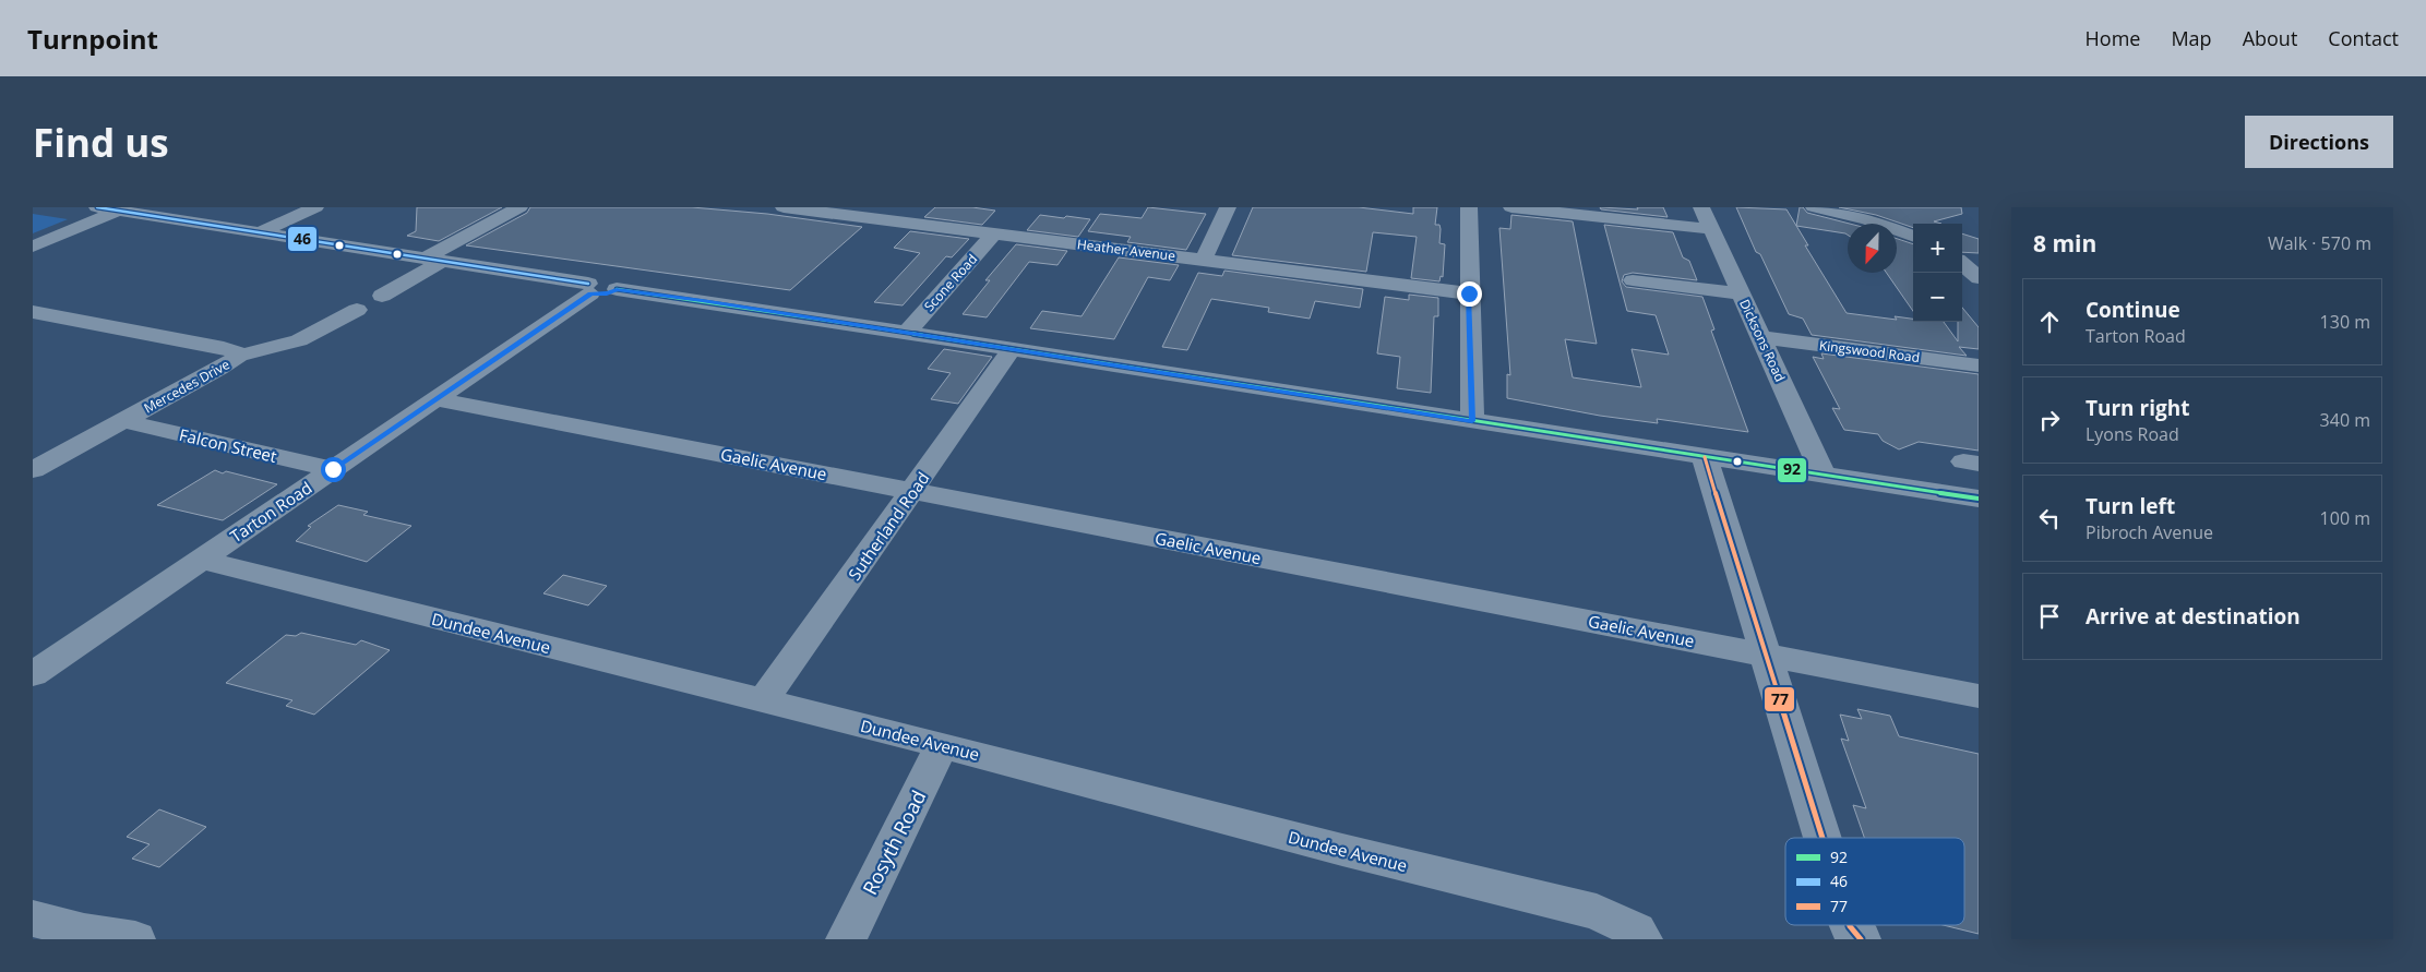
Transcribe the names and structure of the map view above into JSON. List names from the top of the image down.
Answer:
{
  "streets": {
    "street": [
      "Heather Avenue",
      "Scone Road",
      "Dicksons Road",
      "Kingswood Road",
      "Mercedes Drive",
      "Falcon Street",
      "Gaelic Avenue",
      "Tarton Road",
      "Sutherland Road",
      "Dundee Avenue",
      "Rosyth Road"
    ]
  },
  "crossings": [
    ["Heather Avenue", "Scone Road"],
    ["Dicksons Road", "Kingswood Road"],
    ["Mercedes Drive", "Falcon Street"],
    ["Falcon Street", "Tarton Road"],
    ["Gaelic Avenue", "Tarton Road"],
    ["Gaelic Avenue", "Sutherland Road"],
    ["Tarton Road", "Dundee Avenue"],
    ["Sutherland Road", "Dundee Avenue"],
    ["Dundee Avenue", "Rosyth Road"]
  ],
  "lines": ["transit line 46", "transit line 92", "transit line 77"],
  "legend": ["92", "46", "77"],
  "north": "bottom",
  "page": {
    "header": "Turnpoint",
    "nav": [
      "Home",
      "Map",
      "About",
      "Contact"
    ],
    "buttons": "Directions",
    "title": "Find us",
    "heading": ["8 min", "Walk · 570 m"],
    "map_buttons": ["+", "−"],
    "list": [
      ["Continue", "Tarton Road", "130 m"],
      ["Turn right", "Lyons Road", "340 m"],
      ["Turn left", "Pibroch Avenue", "100 m"],
      "Arrive at destination"
    ]
  }
}
